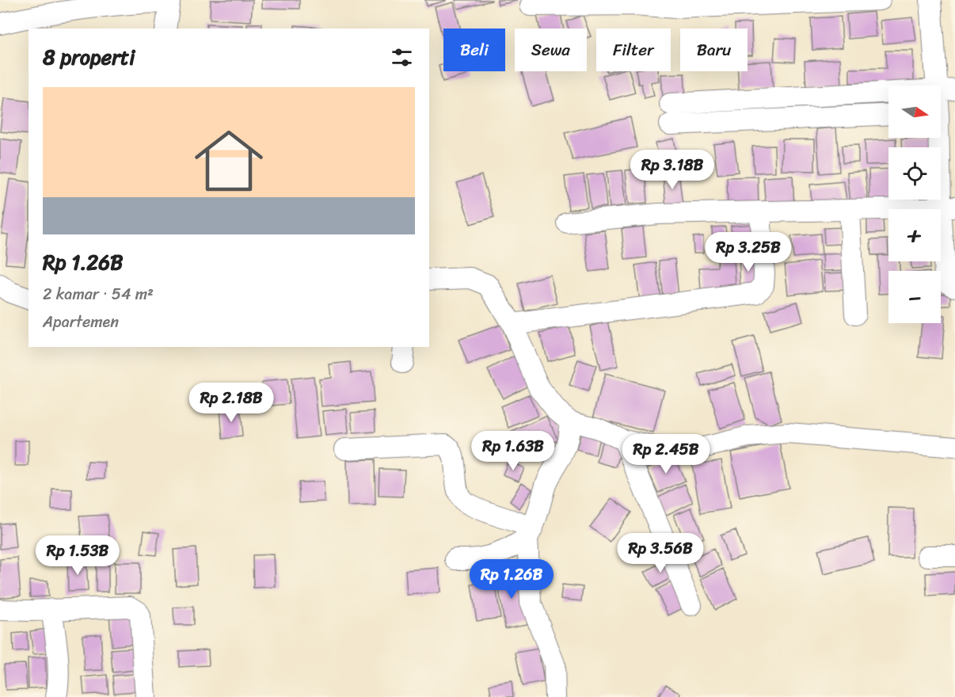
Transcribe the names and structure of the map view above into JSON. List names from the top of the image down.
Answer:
{
  "north": "right",
  "page": {
    "chip": [
      "Beli",
      "Sewa",
      "Filter",
      "Baru"
    ],
    "heading": "8 properti",
    "map_buttons": ["+", "−"],
    "list": [
      {
        "name": "Rp 1.26B",
        "note": "2 kamar · 54 m² · Apartemen"
      }
    ],
    "price": [
      "Rp 3.18B",
      "Rp 3.25B",
      "Rp 2.18B",
      "Rp 1.63B",
      "Rp 2.45B",
      "Rp 3.56B",
      "Rp 1.53B",
      "Rp 1.26B"
    ]
  }
}
